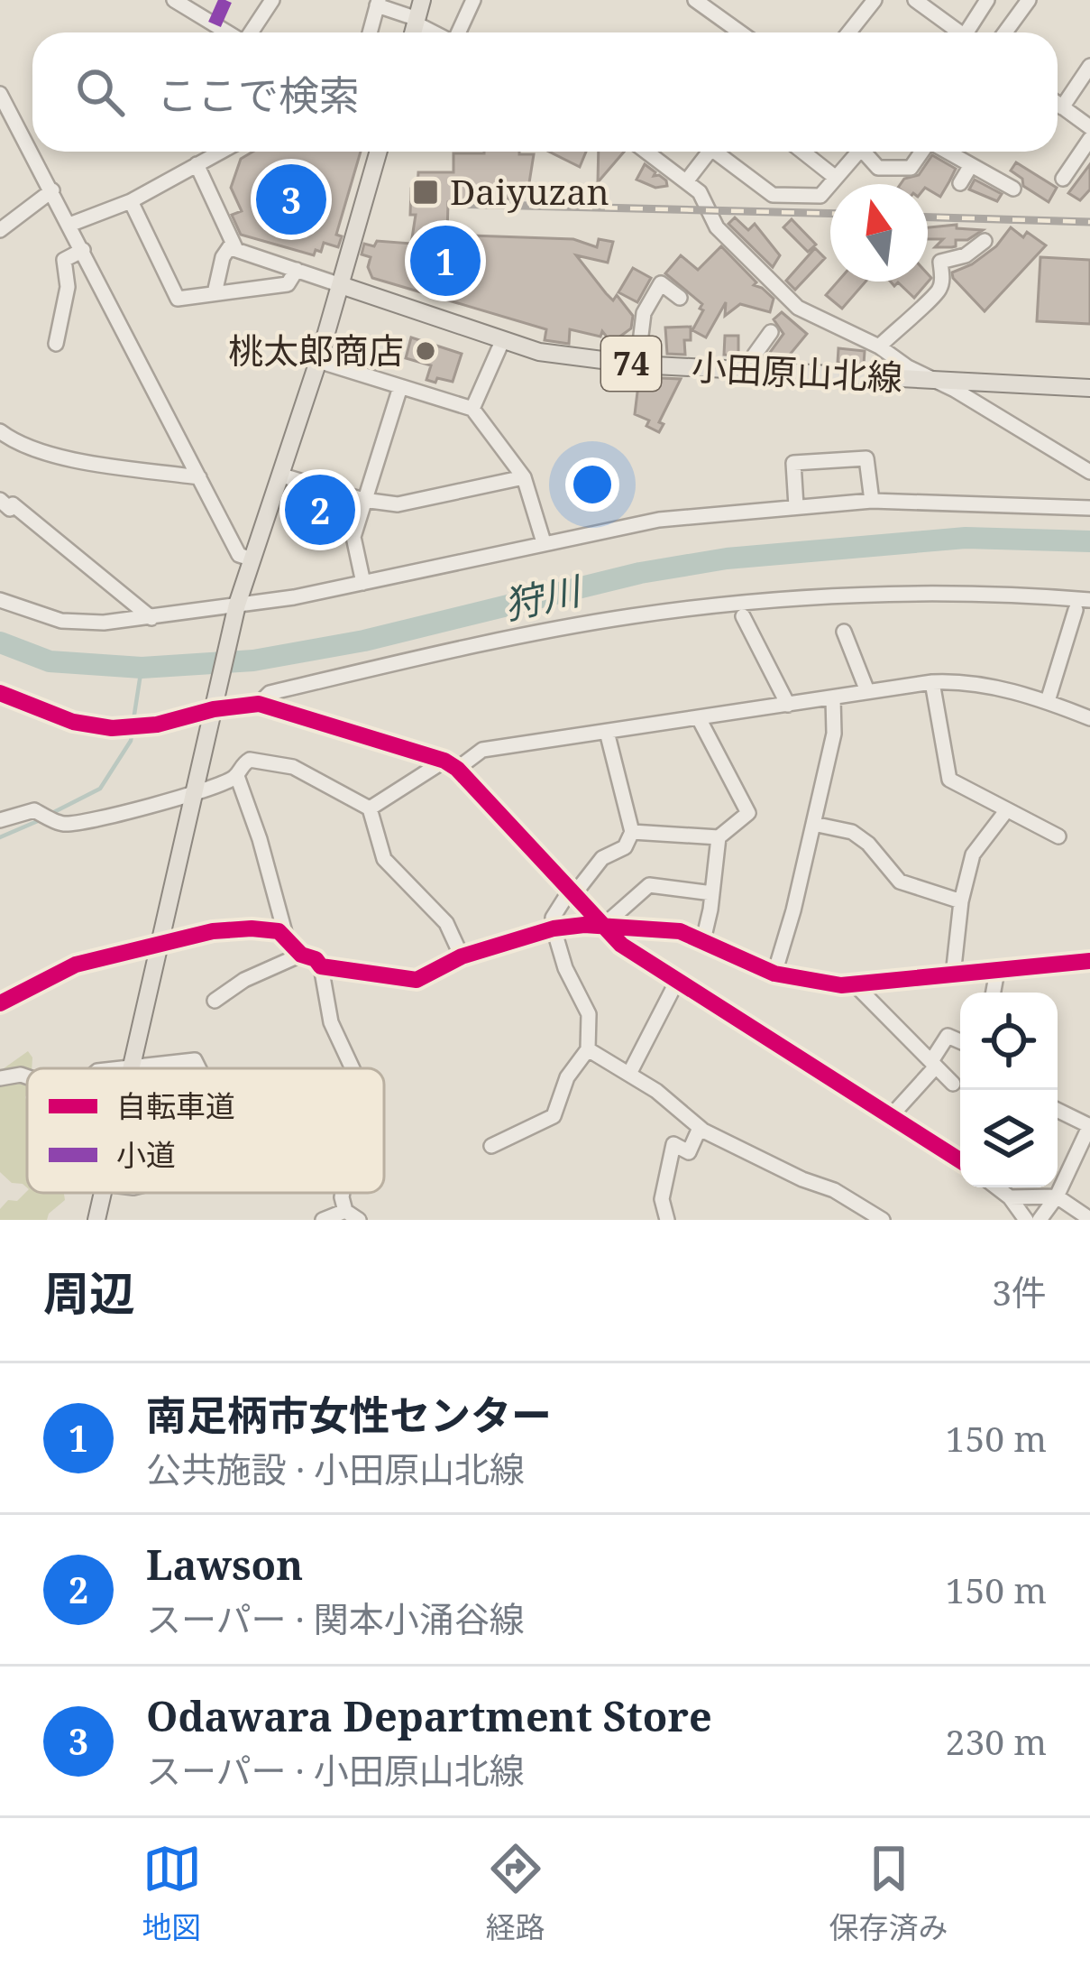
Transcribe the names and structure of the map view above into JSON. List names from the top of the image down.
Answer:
{
  "streets": {
    "main road": ["74", "小田原山北線"]
  },
  "water": ["狩川"],
  "places": {
    "transit": ["Daiyuzan"],
    "other": ["桃太郎商店"]
  },
  "legend": ["自転車道", "小道"],
  "north": "top",
  "page": {
    "search": "ここで検索",
    "pins": ["3", "1", "2"],
    "heading": ["周辺", "3件"],
    "list": [
      {
        "mark": "1",
        "name": "南足柄市女性センター",
        "note": "公共施設 · 小田原山北線",
        "value": "150 m"
      },
      {
        "mark": "2",
        "name": "Lawson",
        "note": "スーパー · 関本小涌谷線",
        "value": "150 m"
      },
      {
        "mark": "3",
        "name": "Odawara Department Store",
        "note": "スーパー · 小田原山北線",
        "value": "230 m"
      }
    ],
    "nav": ["地図", "経路", "保存済み"]
  }
}
